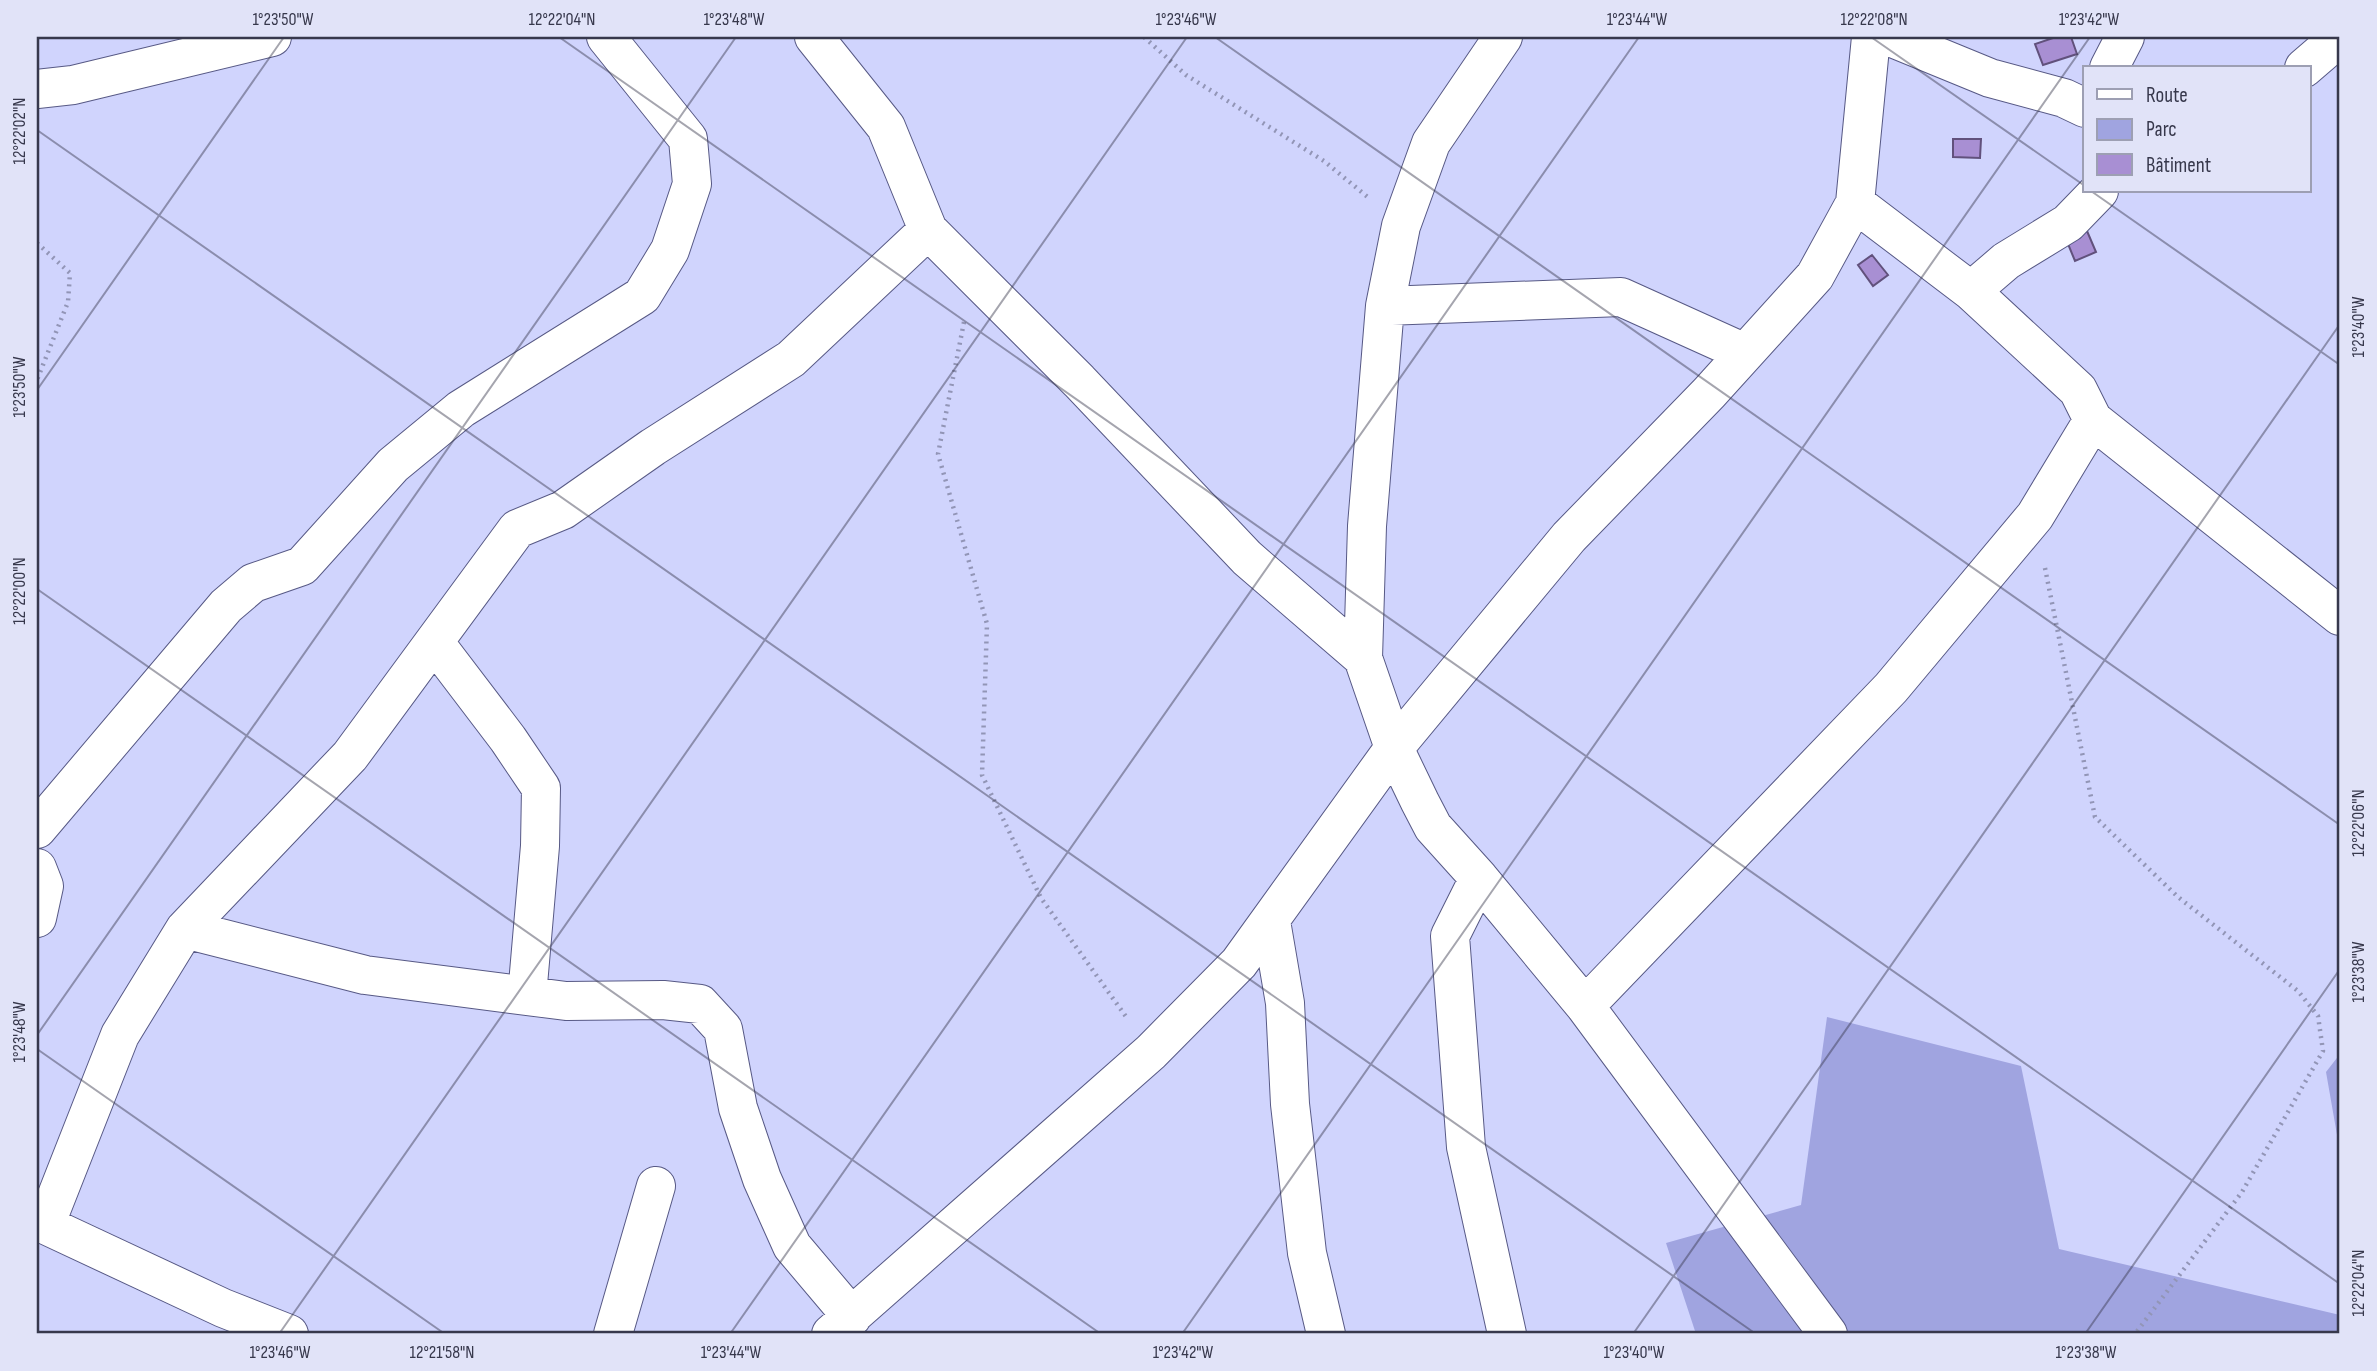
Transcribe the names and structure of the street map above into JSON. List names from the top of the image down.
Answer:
{
  "legend": ["Route", "Parc", "Bâtiment"],
  "coordinates": [
    "1°23'50\"W",
    "12°22'04\"N",
    "1°23'48\"W",
    "1°23'46\"W",
    "1°23'44\"W",
    "12°22'08\"N",
    "1°23'42\"W",
    "12°22'02\"N",
    "1°23'40\"W",
    "12°22'00\"N",
    "12°22'06\"N",
    "1°23'38\"W",
    "12°21'58\"N"
  ]
}
